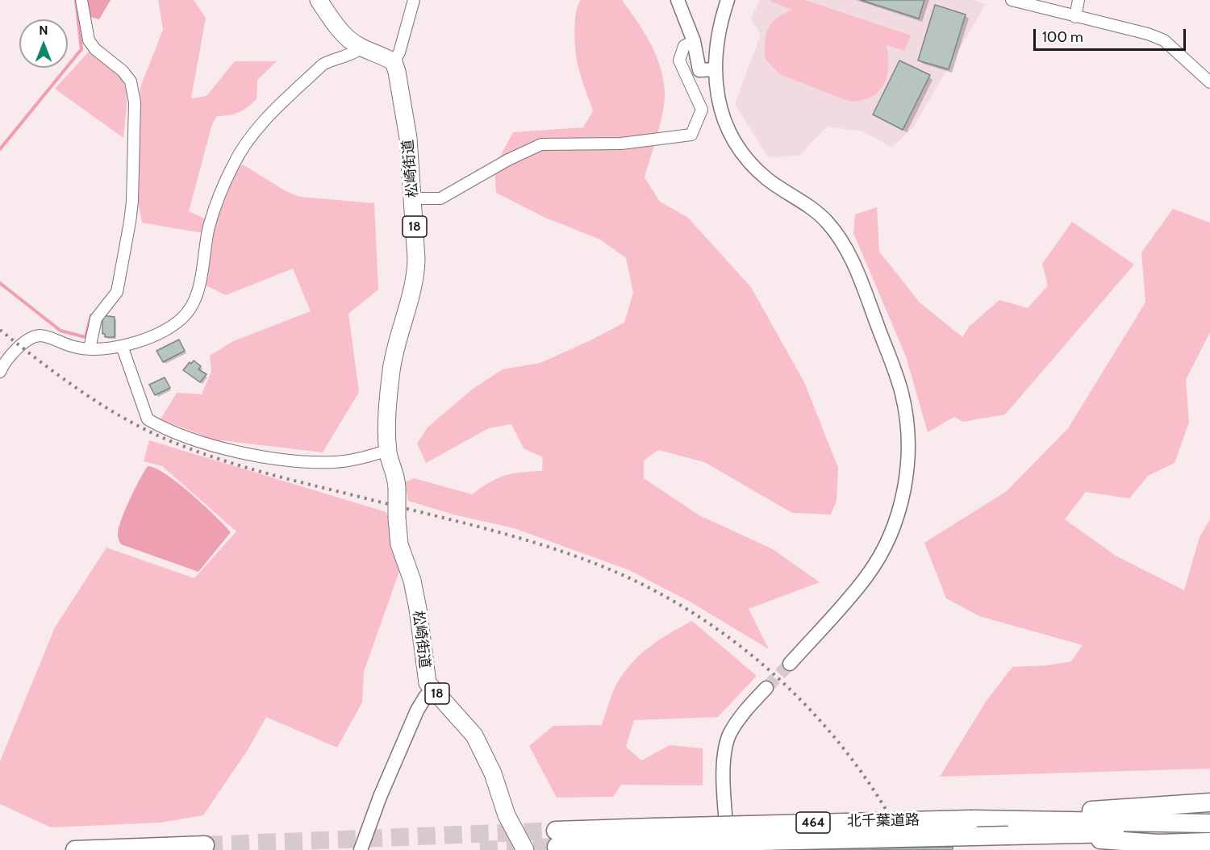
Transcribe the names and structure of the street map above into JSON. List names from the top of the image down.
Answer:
{
  "streets": {
    "highway": ["北千葉道路", "464"],
    "main road": ["松崎街道", "18"]
  },
  "scale_bar": "100 m",
  "north": "top"
}
